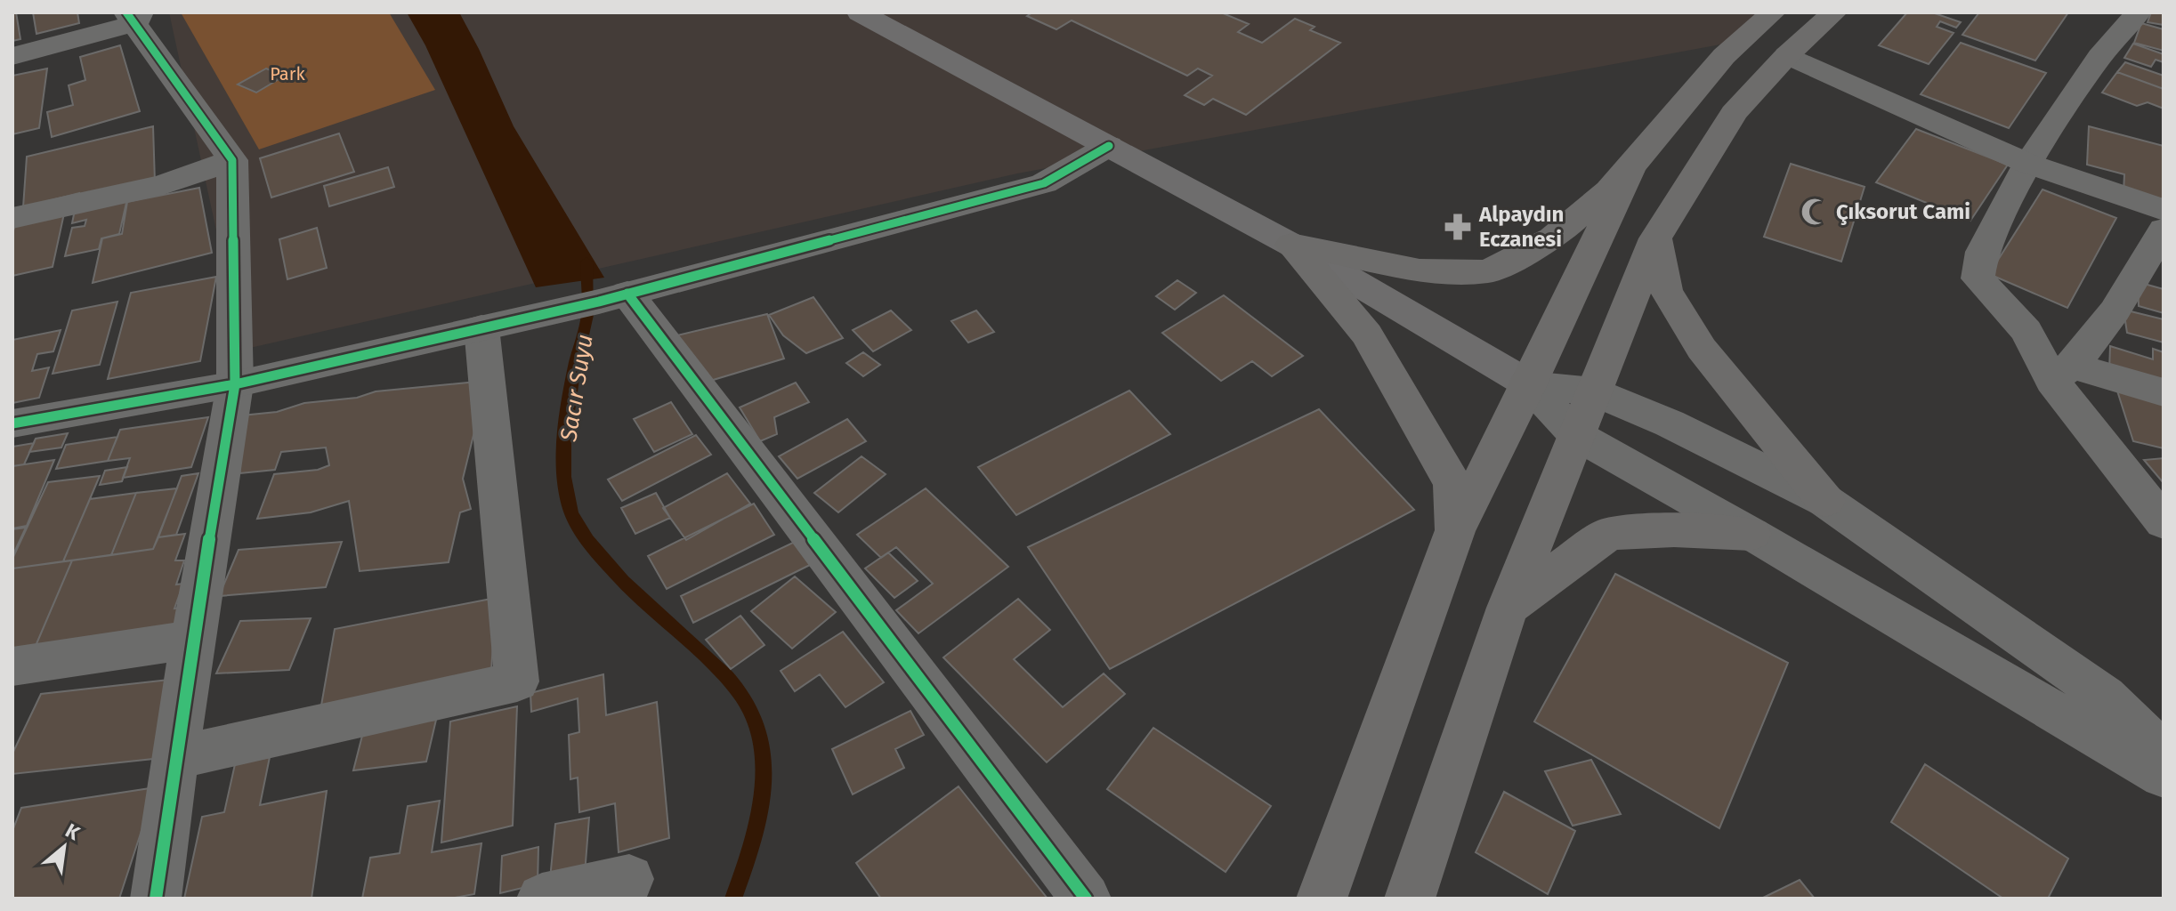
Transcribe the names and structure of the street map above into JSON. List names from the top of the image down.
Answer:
{
  "water": ["Sacır Suyu"],
  "parks": ["Park"],
  "places": {
    "mosque": ["Çıksorut Cami"],
    "pharmacy": ["Alpaydın Eczanesi"]
  },
  "north": "top right"
}
